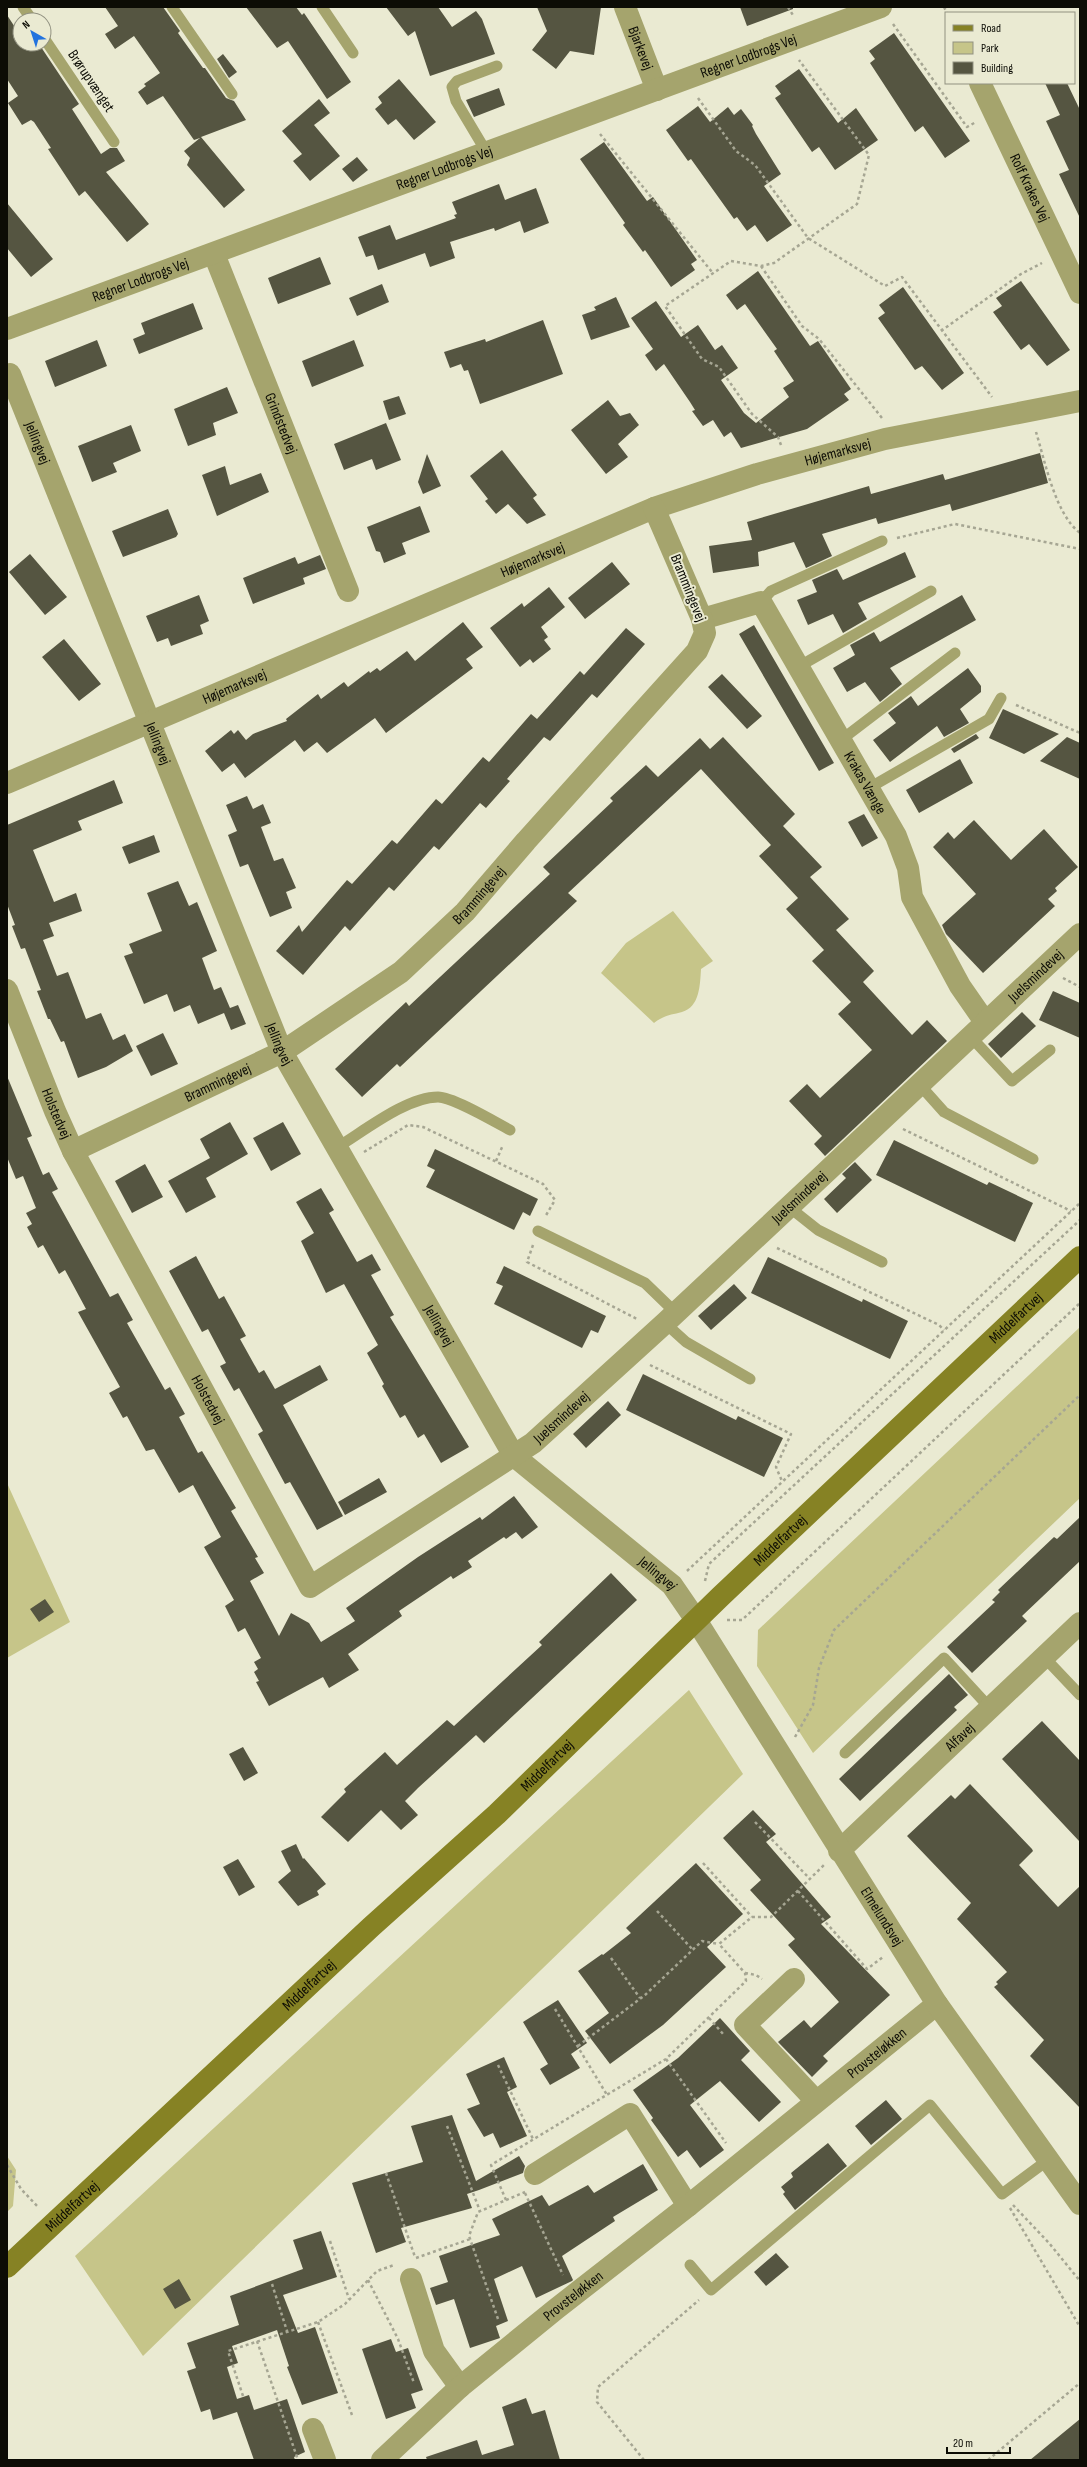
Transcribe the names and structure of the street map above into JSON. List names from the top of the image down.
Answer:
{
  "streets": {
    "main road": ["Middelfartvej"],
    "street": [
      "Bjarkevej",
      "Regner Lodbrogs Vej",
      "Rolf Krakes Vej",
      "Grindstedvej",
      "Jellingvej",
      "Højemarksvej",
      "Brammingevej",
      "Krakas Vænge",
      "Juelsmindevej",
      "Holstedvej",
      "Alfavej",
      "Elmelundsvej",
      "Provsteløkken"
    ],
    "lane": ["Brørupvænget"]
  },
  "crossings": [
    ["Bjarkevej", "Regner Lodbrogs Vej"],
    ["Regner Lodbrogs Vej", "Grindstedvej"],
    ["Jellingvej", "Højemarksvej"],
    ["Jellingvej", "Brammingevej"],
    ["Jellingvej", "Juelsmindevej"],
    ["Jellingvej", "Holstedvej"],
    ["Jellingvej", "Middelfartvej"],
    ["Jellingvej", "Elmelundsvej"],
    ["Højemarksvej", "Brammingevej"],
    ["Brammingevej", "Holstedvej"],
    ["Krakas Vænge", "Juelsmindevej"],
    ["Juelsmindevej", "Holstedvej"],
    ["Middelfartvej", "Elmelundsvej"],
    ["Alfavej", "Elmelundsvej"],
    ["Elmelundsvej", "Provsteløkken"]
  ],
  "legend": ["Road", "Park", "Building"],
  "scale_bar": "20 m",
  "north": "top left"
}
